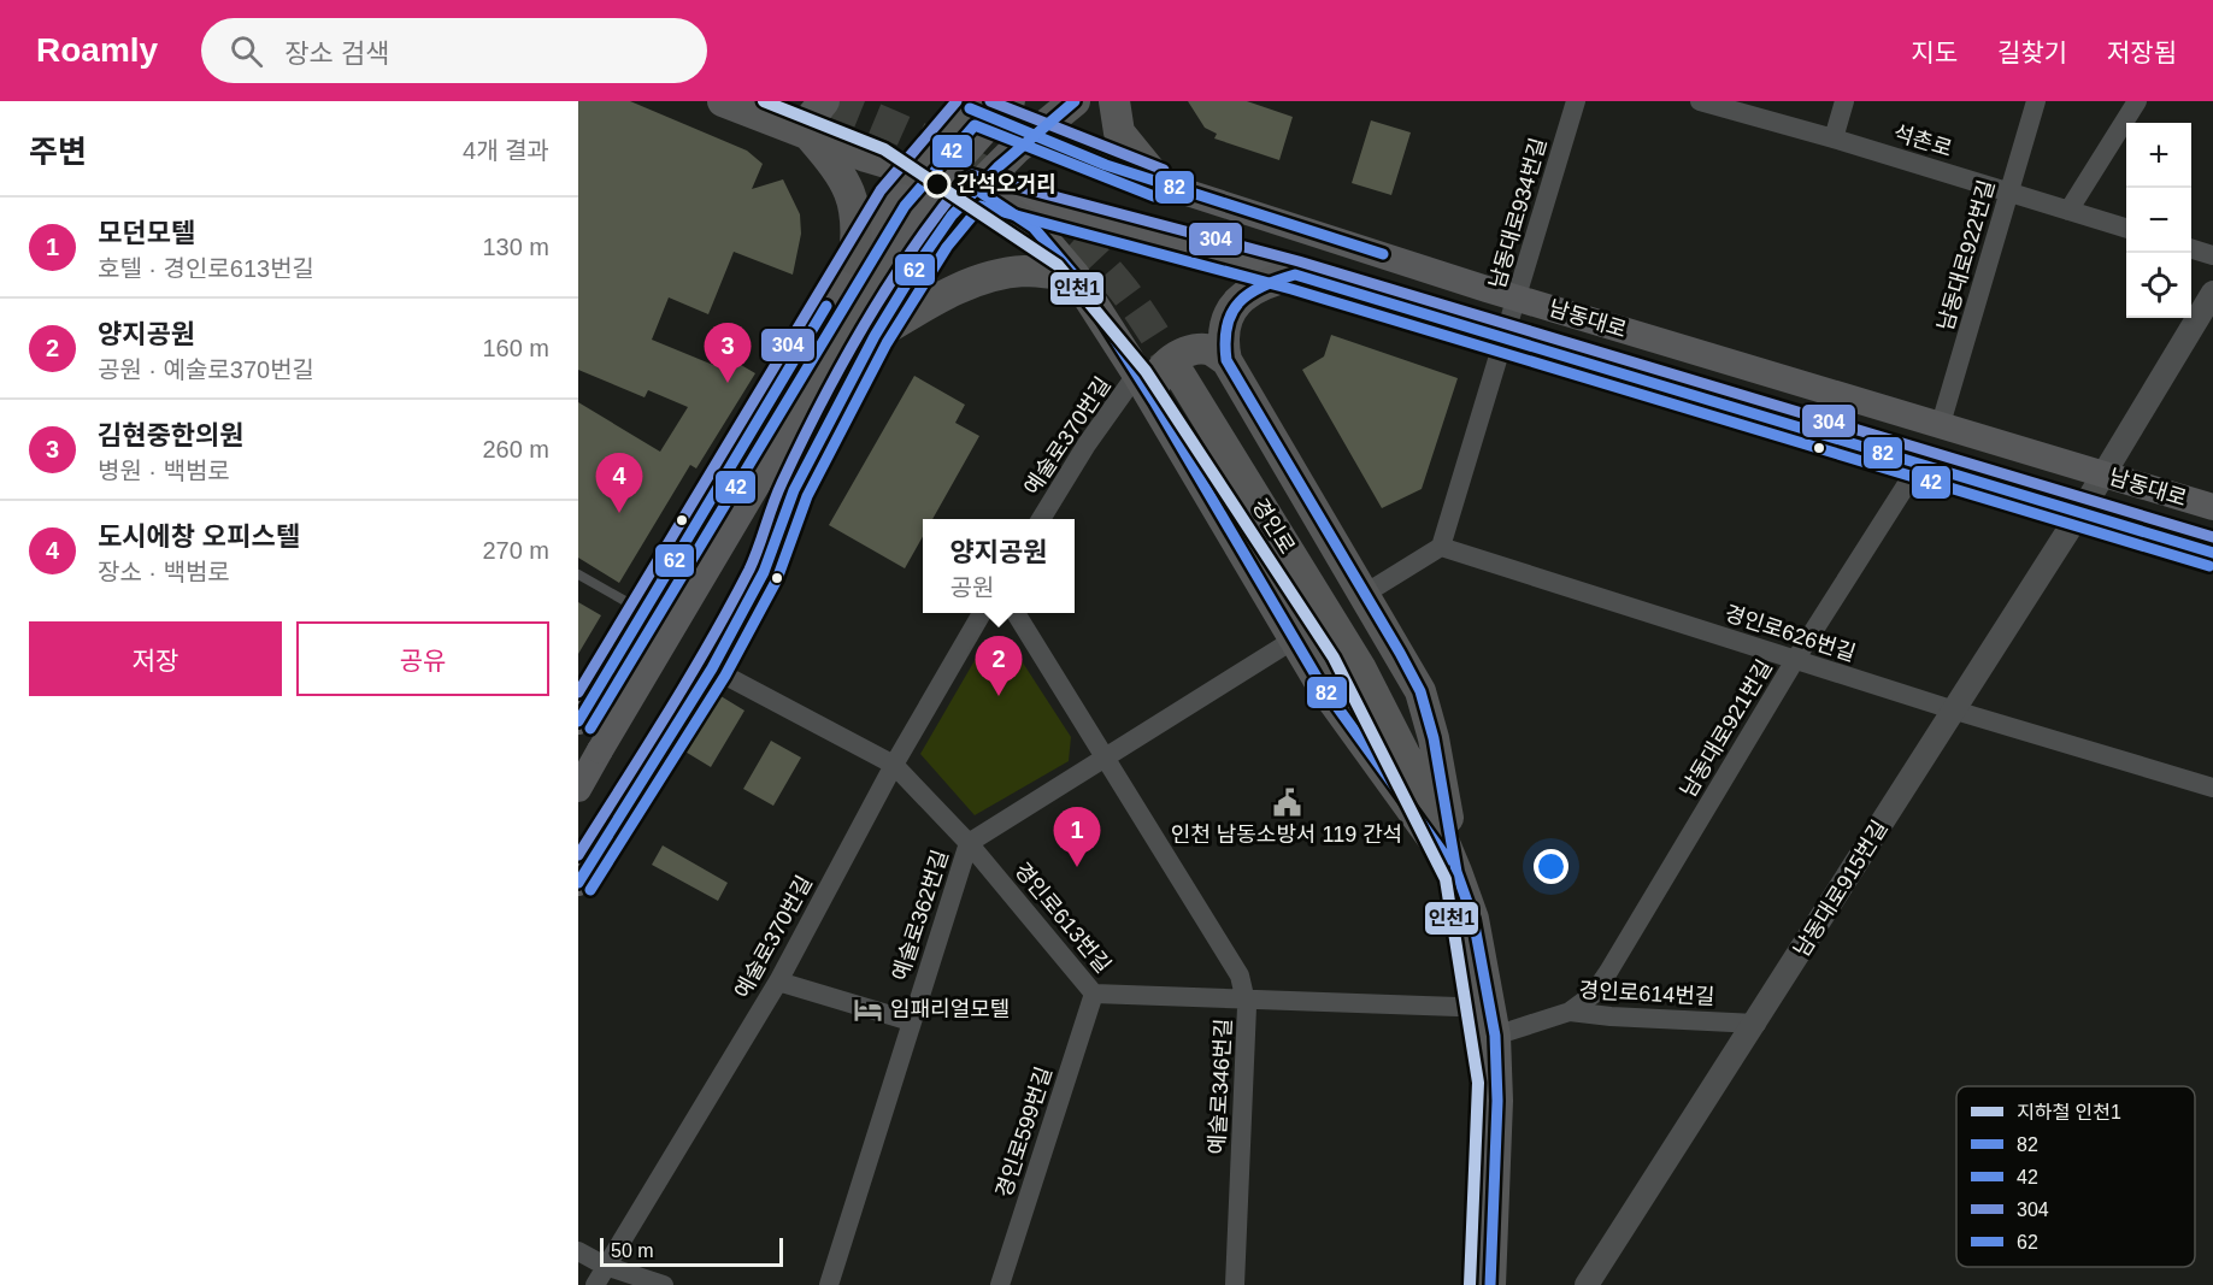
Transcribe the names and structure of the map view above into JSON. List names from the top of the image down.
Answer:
{
  "streets": {
    "main road": ["남동대로", "경인로"],
    "street": [
      "석촌로",
      "남동대로934번길",
      "남동대로922번길",
      "예술로370번길",
      "경인로626번길",
      "남동대로921번길",
      "남동대로915번길",
      "예술로362번길",
      "경인로613번길",
      "경인로614번길",
      "예술로346번길",
      "경인로599번길"
    ]
  },
  "crossings": [
    ["석촌로", "남동대로922번길"],
    ["남동대로934번길", "남동대로"],
    ["남동대로934번길", "경인로626번길"],
    ["남동대로922번길", "남동대로"],
    ["남동대로", "남동대로915번길"],
    ["예술로370번길", "경인로"],
    ["예술로370번길", "경인로613번길"],
    ["경인로", "예술로362번길"],
    ["경인로", "경인로613번길"],
    ["경인로", "경인로614번길"],
    ["경인로626번길", "남동대로921번길"],
    ["경인로626번길", "남동대로915번길"],
    ["남동대로921번길", "경인로614번길"],
    ["남동대로915번길", "경인로614번길"],
    ["예술로362번길", "경인로613번길"],
    ["예술로362번길", "예술로346번길"],
    ["경인로613번길", "경인로614번길"],
    ["경인로613번길", "예술로346번길"],
    ["경인로613번길", "경인로599번길"]
  ],
  "places": {
    "other": ["간석오거리"],
    "public building": ["인천 남동소방서 119 간석"],
    "hotel": ["임패리얼모텔"]
  },
  "lines": [
    "metro line 인천1",
    "transit line 304",
    "transit line 62",
    "transit line 82",
    "transit line 42"
  ],
  "legend": [
    "지하철 인천1",
    "82",
    "42",
    "304",
    "62"
  ],
  "scale_bar": "50 m",
  "page": {
    "header": "Roamly",
    "search": "장소 검색",
    "nav": ["지도", "길찾기", "저장됨"],
    "heading": ["주변", "4개 결과"],
    "map_buttons": ["+", "−"],
    "list": [
      {
        "mark": "1",
        "name": "모던모텔",
        "note": "호텔 · 경인로613번길",
        "value": "130 m"
      },
      {
        "mark": "2",
        "name": "양지공원",
        "note": "공원 · 예술로370번길",
        "value": "160 m"
      },
      {
        "mark": "3",
        "name": "김현중한의원",
        "note": "병원 · 백범로",
        "value": "260 m"
      },
      {
        "mark": "4",
        "name": "도시에창 오피스텔",
        "note": "장소 · 백범로",
        "value": "270 m"
      }
    ],
    "pins": [
      "3",
      "4",
      "2",
      "1"
    ],
    "popup": ["양지공원", "공원"],
    "buttons": ["저장", "공유"],
    "scale": "50 m"
  }
}
